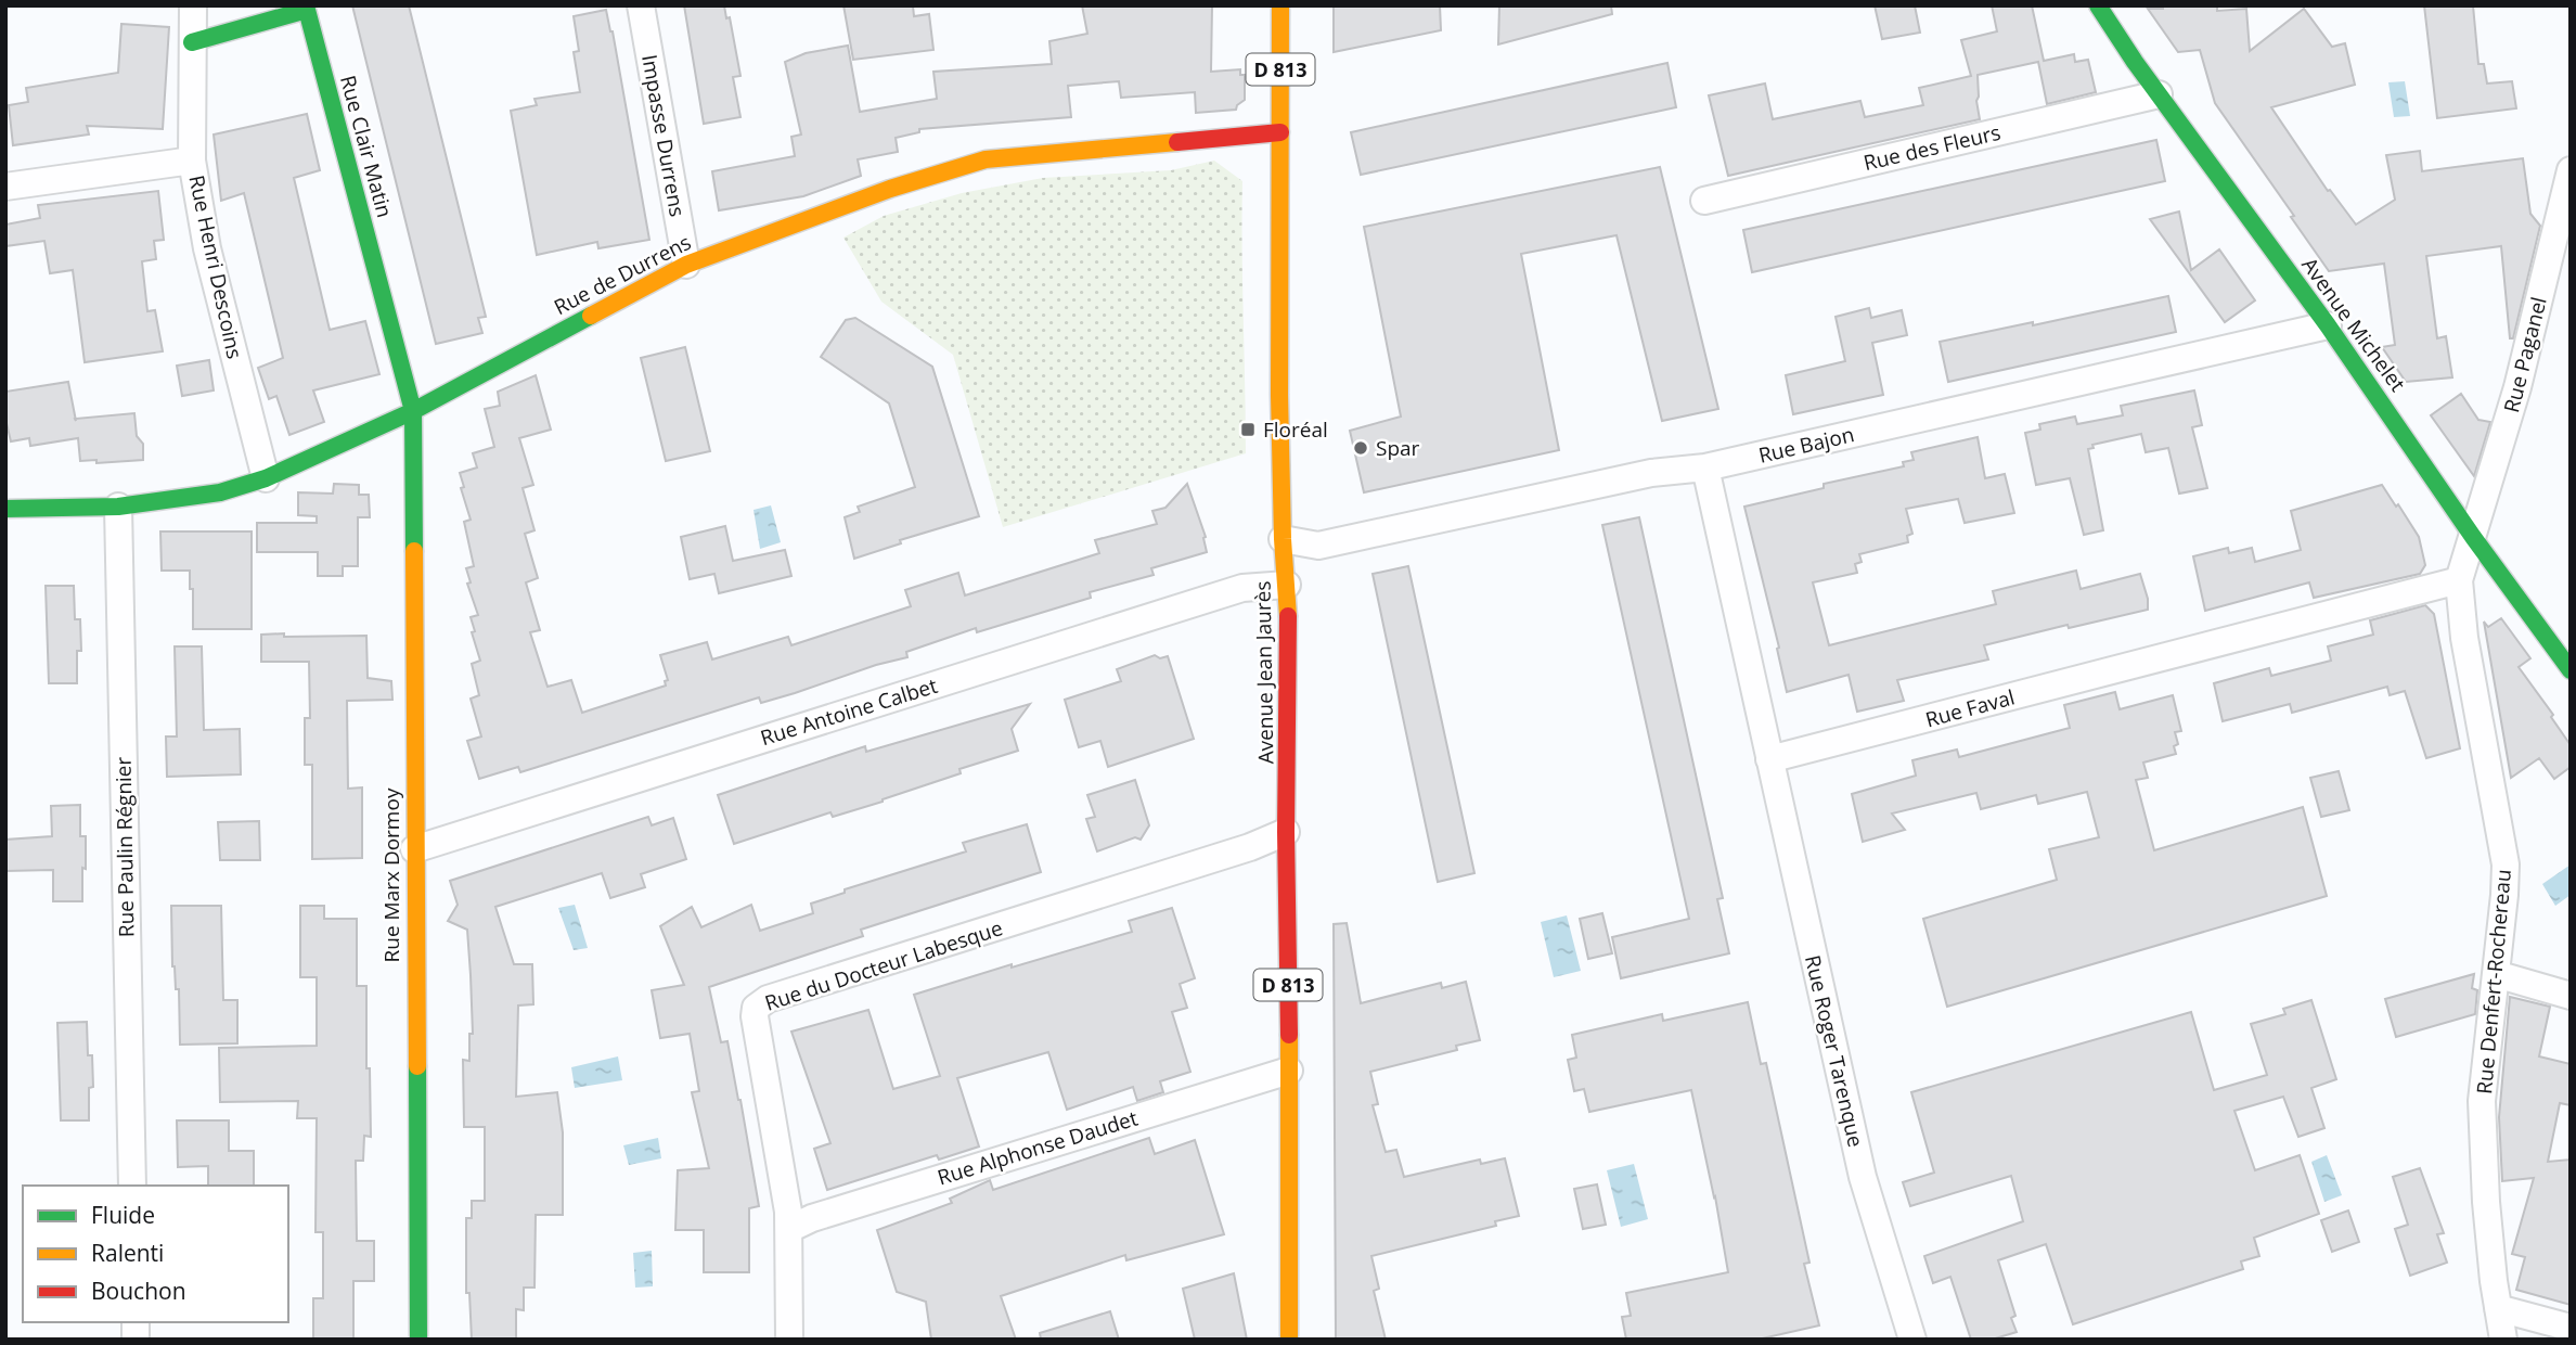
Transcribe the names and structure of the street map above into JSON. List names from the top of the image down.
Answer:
{
  "streets": {
    "street": [
      "D 813",
      "Impasse Durrens",
      "Rue Clair Matin",
      "Rue des Fleurs",
      "Rue Henri Descoins",
      "Rue de Durrens",
      "Avenue Michelet",
      "Rue Paganel",
      "Rue Bajon",
      "Avenue Jean Jaurès",
      "Rue Faval",
      "Rue Antoine Calbet",
      "Rue Paulin Régnier",
      "Rue Marx Dormoy",
      "Rue du Docteur Labesque",
      "Rue Denfert-Rochereau",
      "Rue Roger Tarenque",
      "Rue Alphonse Daudet"
    ]
  },
  "crossings": [
    ["Impasse Durrens", "Rue de Durrens"],
    ["Rue Clair Matin", "Rue Henri Descoins"],
    ["Rue Clair Matin", "Rue de Durrens"],
    ["Rue Clair Matin", "Rue Marx Dormoy"],
    ["Rue des Fleurs", "Avenue Michelet"],
    ["Rue Henri Descoins", "Rue de Durrens"],
    ["Rue de Durrens", "Avenue Jean Jaurès"],
    ["Rue de Durrens", "Rue Paulin Régnier"],
    ["Rue de Durrens", "Rue Marx Dormoy"],
    ["Avenue Michelet", "Rue Paganel"],
    ["Avenue Michelet", "Rue Bajon"],
    ["Avenue Michelet", "Rue Denfert-Rochereau"],
    ["Rue Paganel", "Rue Denfert-Rochereau"],
    ["Rue Bajon", "Avenue Jean Jaurès"],
    ["Avenue Jean Jaurès", "Rue Antoine Calbet"],
    ["Avenue Jean Jaurès", "Rue du Docteur Labesque"],
    ["Avenue Jean Jaurès", "Rue Alphonse Daudet"],
    ["Rue Faval", "Rue Denfert-Rochereau"],
    ["Rue Faval", "Rue Roger Tarenque"],
    ["Rue Antoine Calbet", "Rue Marx Dormoy"],
    ["Rue du Docteur Labesque", "Rue Alphonse Daudet"]
  ],
  "places": {
    "transit": ["Floréal"],
    "other": ["Spar"]
  },
  "legend": ["Fluide", "Ralenti", "Bouchon"]
}
